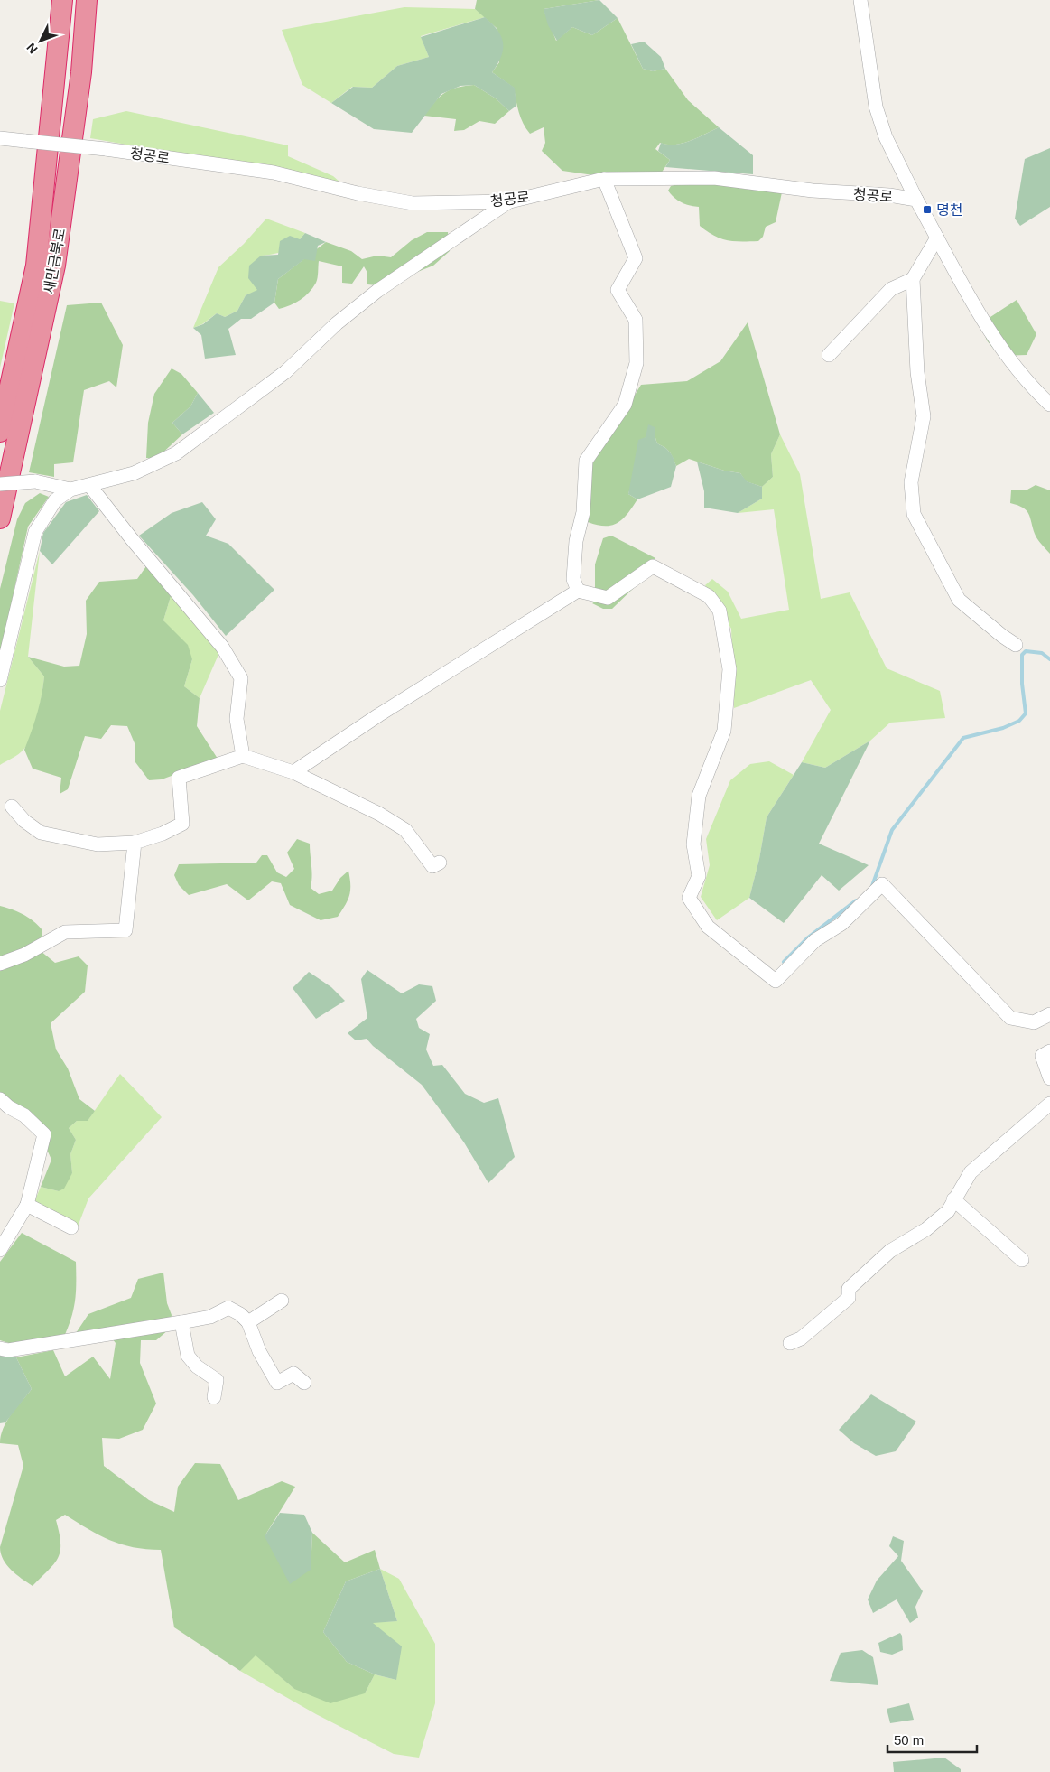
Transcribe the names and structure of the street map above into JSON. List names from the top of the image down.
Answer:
{
  "streets": {
    "highway": ["새만금북로"],
    "street": ["청공로"]
  },
  "places": {
    "transit": ["명천"]
  },
  "scale_bar": "50 m",
  "north": "bottom left"
}
